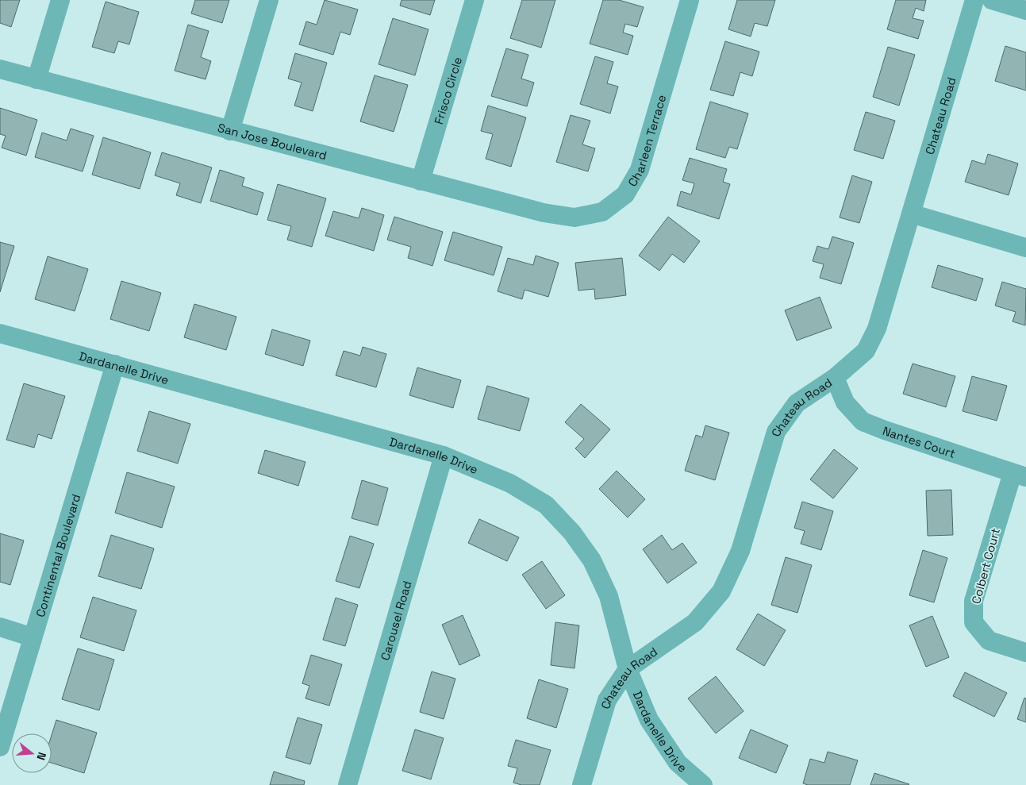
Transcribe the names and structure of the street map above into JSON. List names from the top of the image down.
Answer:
{
  "streets": {
    "street": [
      "Frisco Circle",
      "Chateau Road",
      "Charleen Terrace",
      "San Jose Boulevard",
      "Dardanelle Drive",
      "Nantes Court",
      "Continental Boulevard",
      "Colbert Court",
      "Carousel Road"
    ]
  },
  "crossings": [
    ["Frisco Circle", "San Jose Boulevard"],
    ["Chateau Road", "Dardanelle Drive"],
    ["Chateau Road", "Nantes Court"],
    ["Charleen Terrace", "San Jose Boulevard"],
    ["Dardanelle Drive", "Continental Boulevard"],
    ["Dardanelle Drive", "Carousel Road"],
    ["Nantes Court", "Colbert Court"]
  ],
  "north": "right"
}
